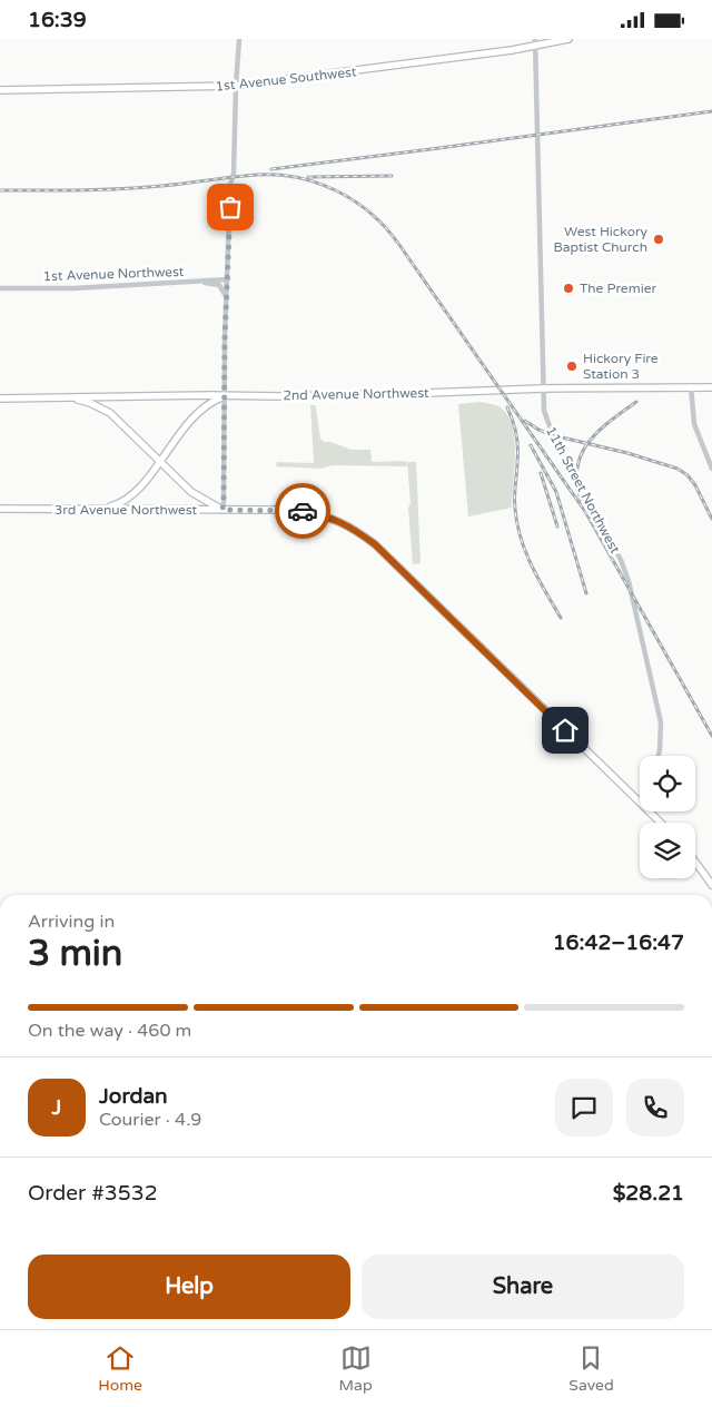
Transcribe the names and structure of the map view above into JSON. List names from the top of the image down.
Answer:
{
  "streets": {
    "main road": ["1st Avenue Southwest", "2nd Avenue Northwest", "3rd Avenue Northwest"],
    "street": ["1st Avenue Northwest", "11th Street Northwest"]
  },
  "crossings": [
    ["1st Avenue Southwest", "11th Street Northwest"],
    ["2nd Avenue Northwest", "11th Street Northwest"]
  ],
  "places": ["West Hickory Baptist Church", "The Premier", "Hickory Fire Station 3"],
  "page": {
    "status": "16:39",
    "heading": ["3 min", "Arriving in", "16:42–16:47"],
    "panel": [
      "Jordan",
      "Courier · 4.9",
      "Order #3532",
      "$28.21"
    ],
    "bar": "On the way · 460 m",
    "round": "J",
    "buttons": ["Help", "Share"],
    "tabs": ["Home", "Map", "Saved"]
  }
}
